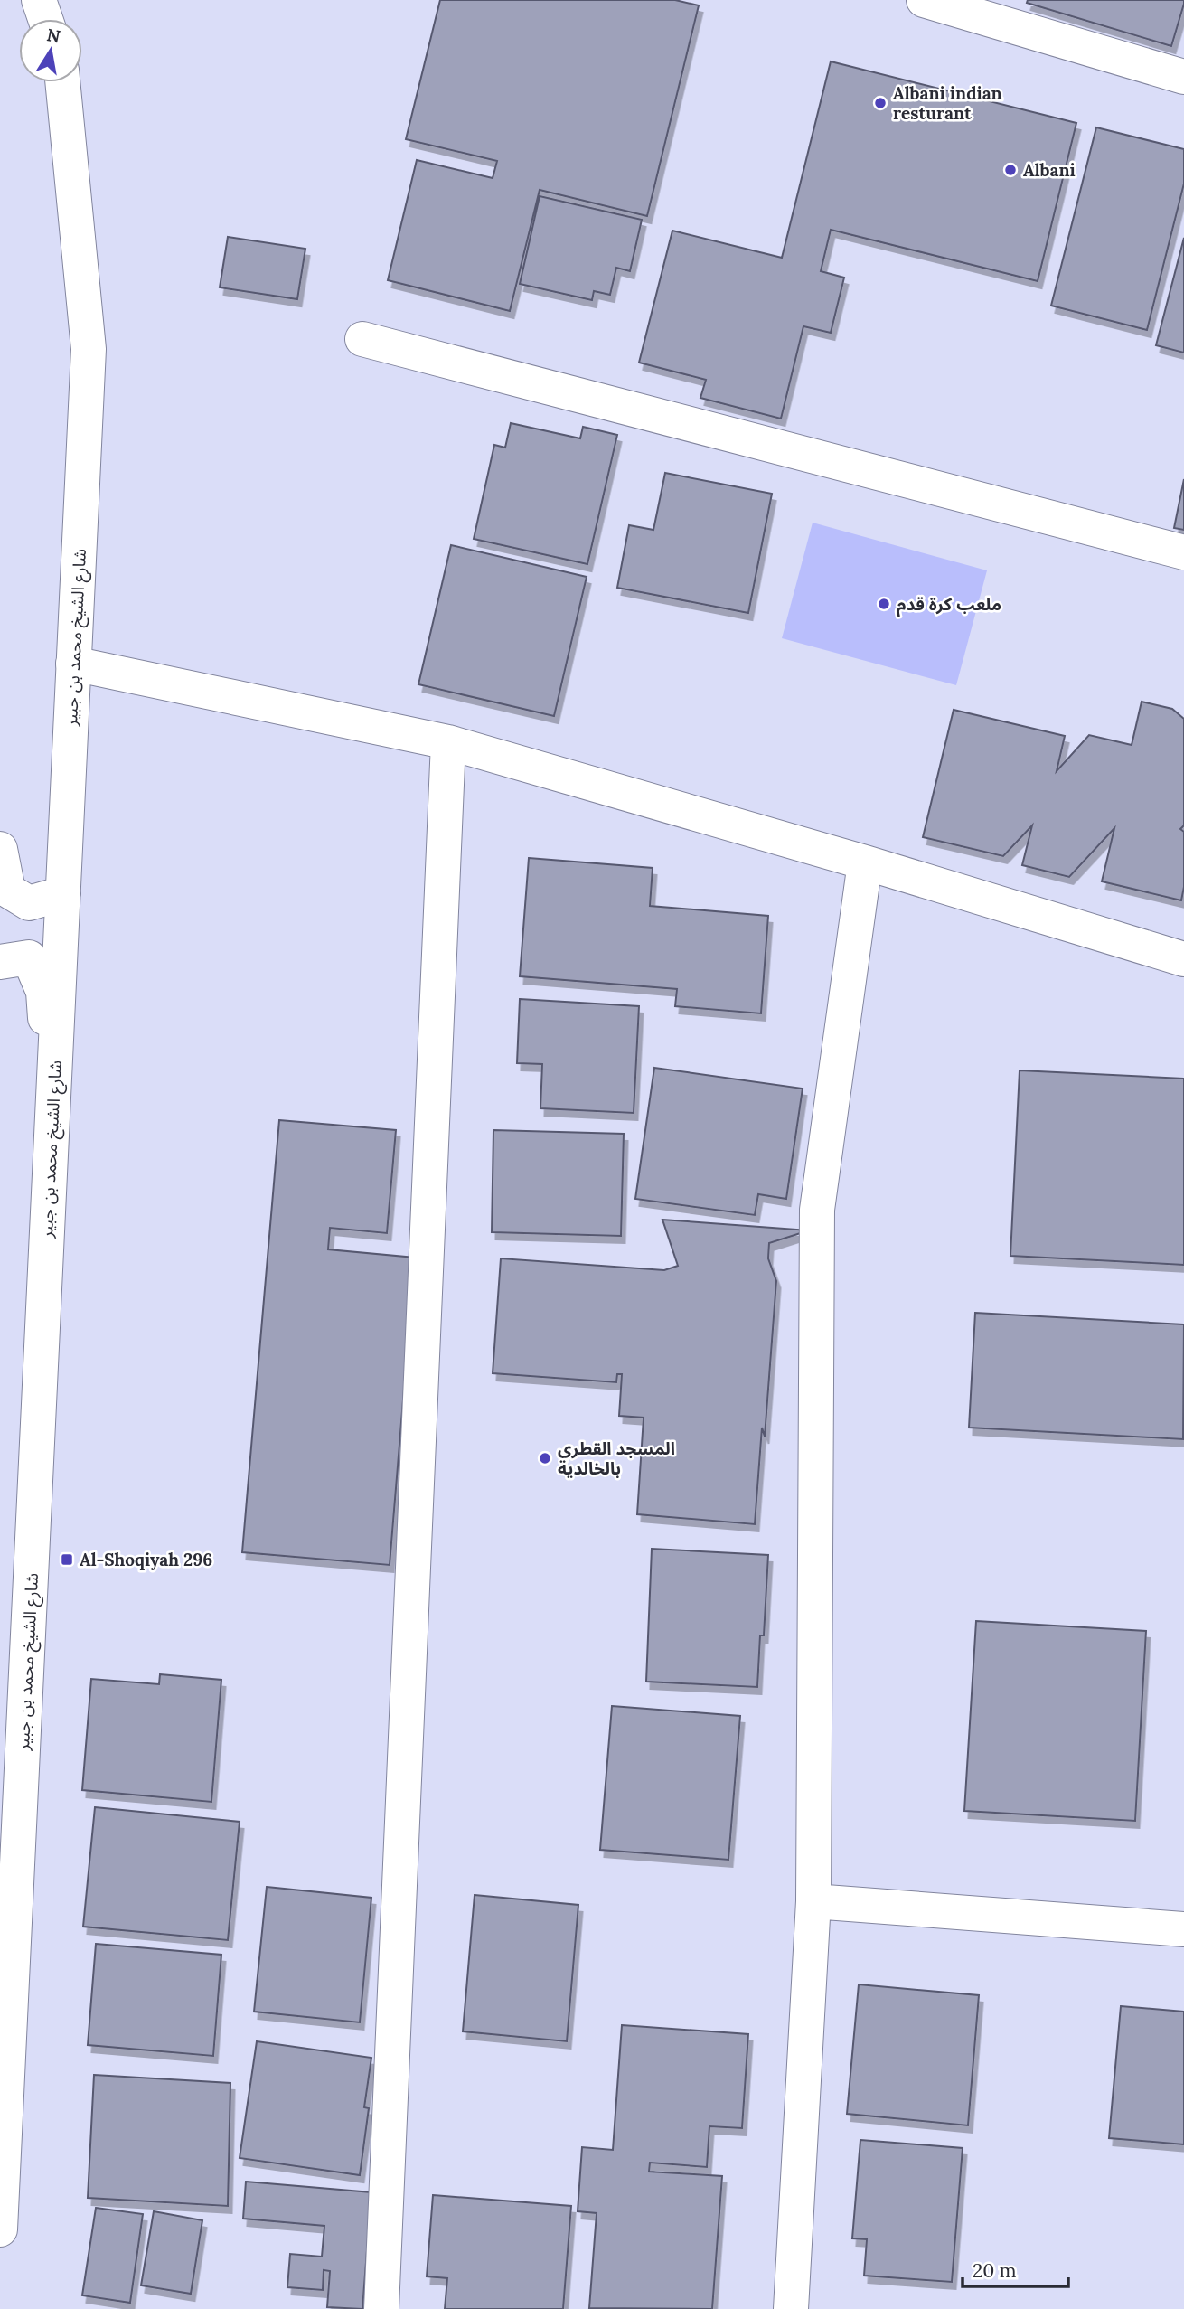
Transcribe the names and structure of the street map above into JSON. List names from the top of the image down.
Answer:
{
  "streets": {
    "street": ["شارع الشيخ محمد بن جبير"]
  },
  "places": {
    "other": [
      "Albani indian resturant",
      "Albani",
      "ملعب كرة قدم",
      "المسجد القطري بالخالدية"
    ],
    "transit": ["Al-Shoqiyah 296"]
  },
  "scale_bar": "20 m",
  "north": "top"
}
